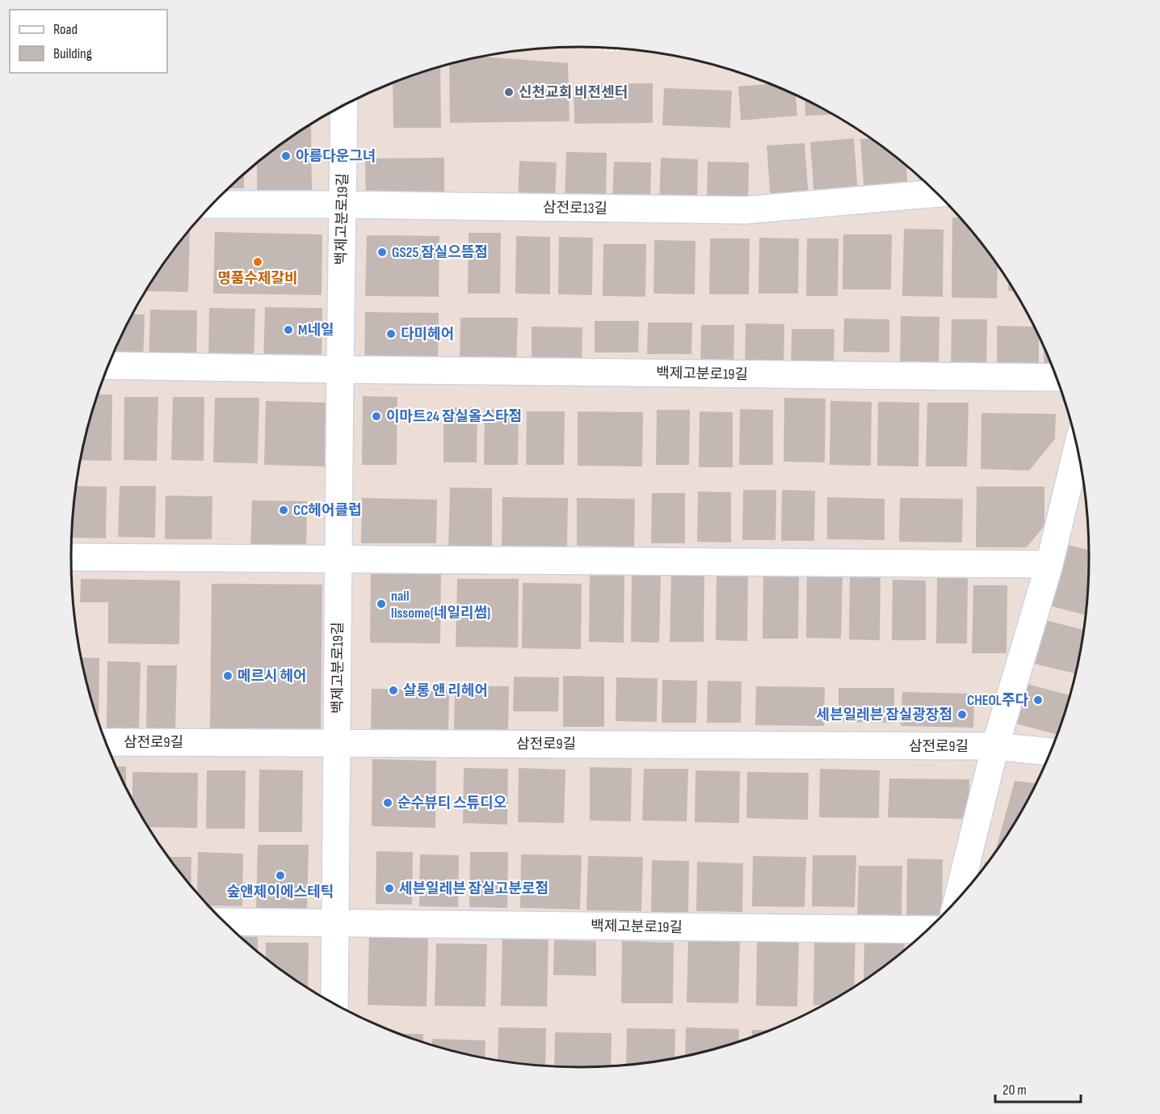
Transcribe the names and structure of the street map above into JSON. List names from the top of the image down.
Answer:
{
  "streets": {
    "street": ["삼전로13길", "백제고분로19길", "삼전로9길"]
  },
  "crossings": [
    ["삼전로13길", "백제고분로19길"],
    ["백제고분로19길", "삼전로9길"]
  ],
  "places": [
    "신천교회 비전센터",
    "아름다운그녀",
    "GS25 잠실으뜸점",
    "명품수제갈비",
    "M네일",
    "다미헤어",
    "이마트24 잠실올스타점",
    "CC헤어클럽",
    "nail lissome(네일리썸)",
    "메르시 헤어",
    "살롱 앤 리헤어",
    "CHEOL주다",
    "세븐일레븐 잠실광장점",
    "순수뷰티 스튜디오",
    "숲앤제이에스테틱",
    "세븐일레븐 잠실고분로점"
  ],
  "legend": ["Road", "Building"],
  "scale_bar": "20 m"
}
